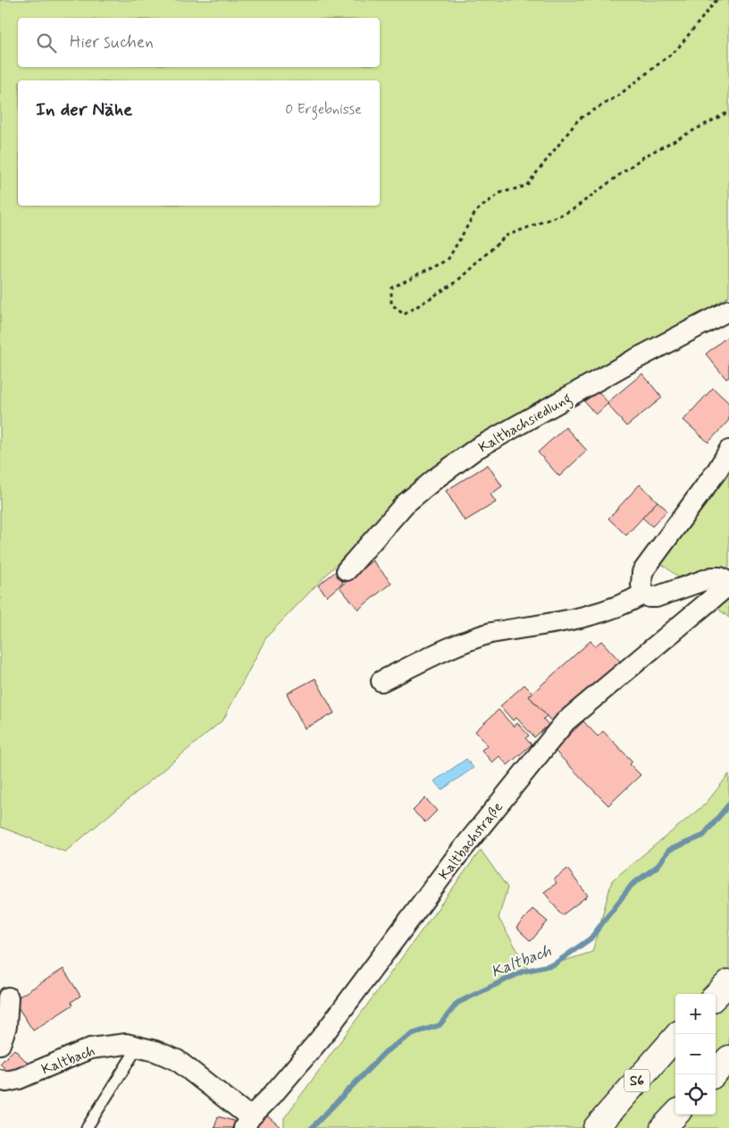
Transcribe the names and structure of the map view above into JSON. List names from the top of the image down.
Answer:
{
  "streets": {
    "highway": ["S6"],
    "street": ["Kaltbachsiedlung", "Kaltbachstraße", "Kaltbach"]
  },
  "crossings": [
    ["Kaltbachstraße", "Kaltbach"]
  ],
  "water": ["Kaltbach"],
  "page": {
    "search": "Hier suchen",
    "heading": ["In der Nähe", "0 Ergebnisse"],
    "map_buttons": ["+", "−"]
  }
}
